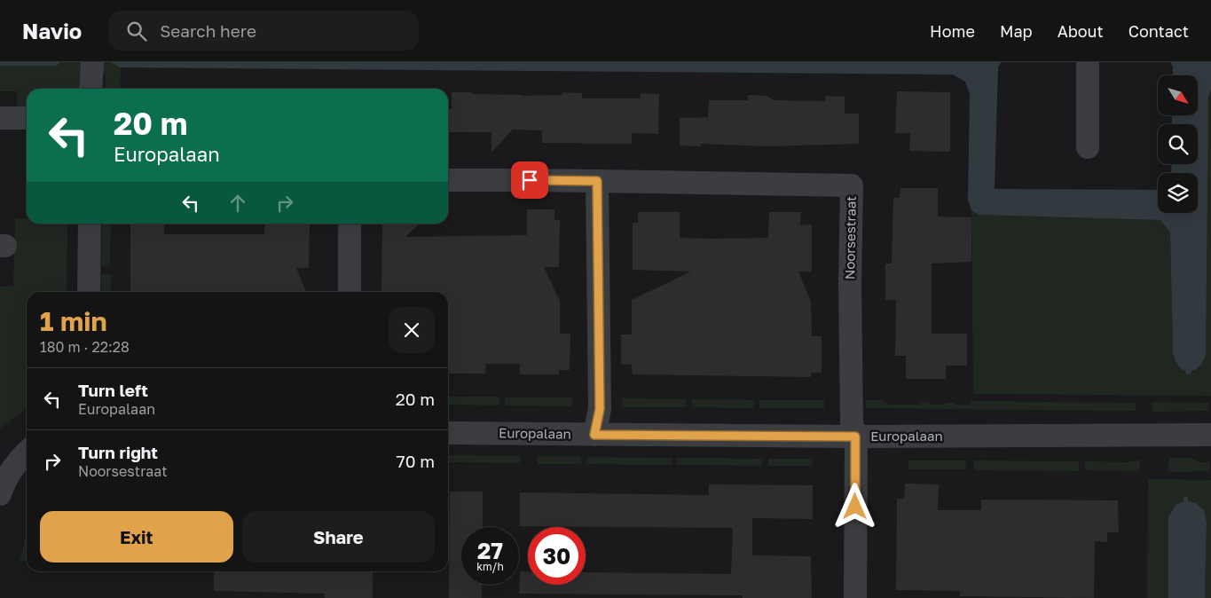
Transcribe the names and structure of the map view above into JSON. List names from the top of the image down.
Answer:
{
  "streets": {
    "street": ["Noorsestraat", "Europalaan"]
  },
  "crossings": [
    ["Noorsestraat", "Europalaan"]
  ],
  "north": "bottom right",
  "page": {
    "header": "Navio",
    "search": "Search here",
    "nav": [
      "Home",
      "Map",
      "About",
      "Contact"
    ],
    "turn": ["20 m", "Europalaan"],
    "heading": ["1 min", "180 m · 22:28"],
    "list": [
      {
        "name": "Turn left",
        "note": "Europalaan",
        "value": "20 m"
      },
      {
        "name": "Turn right",
        "note": "Noorsestraat",
        "value": "70 m"
      }
    ],
    "buttons": ["Exit", "Share"],
    "speed": "27 km/h",
    "limit": "30"
  }
}
